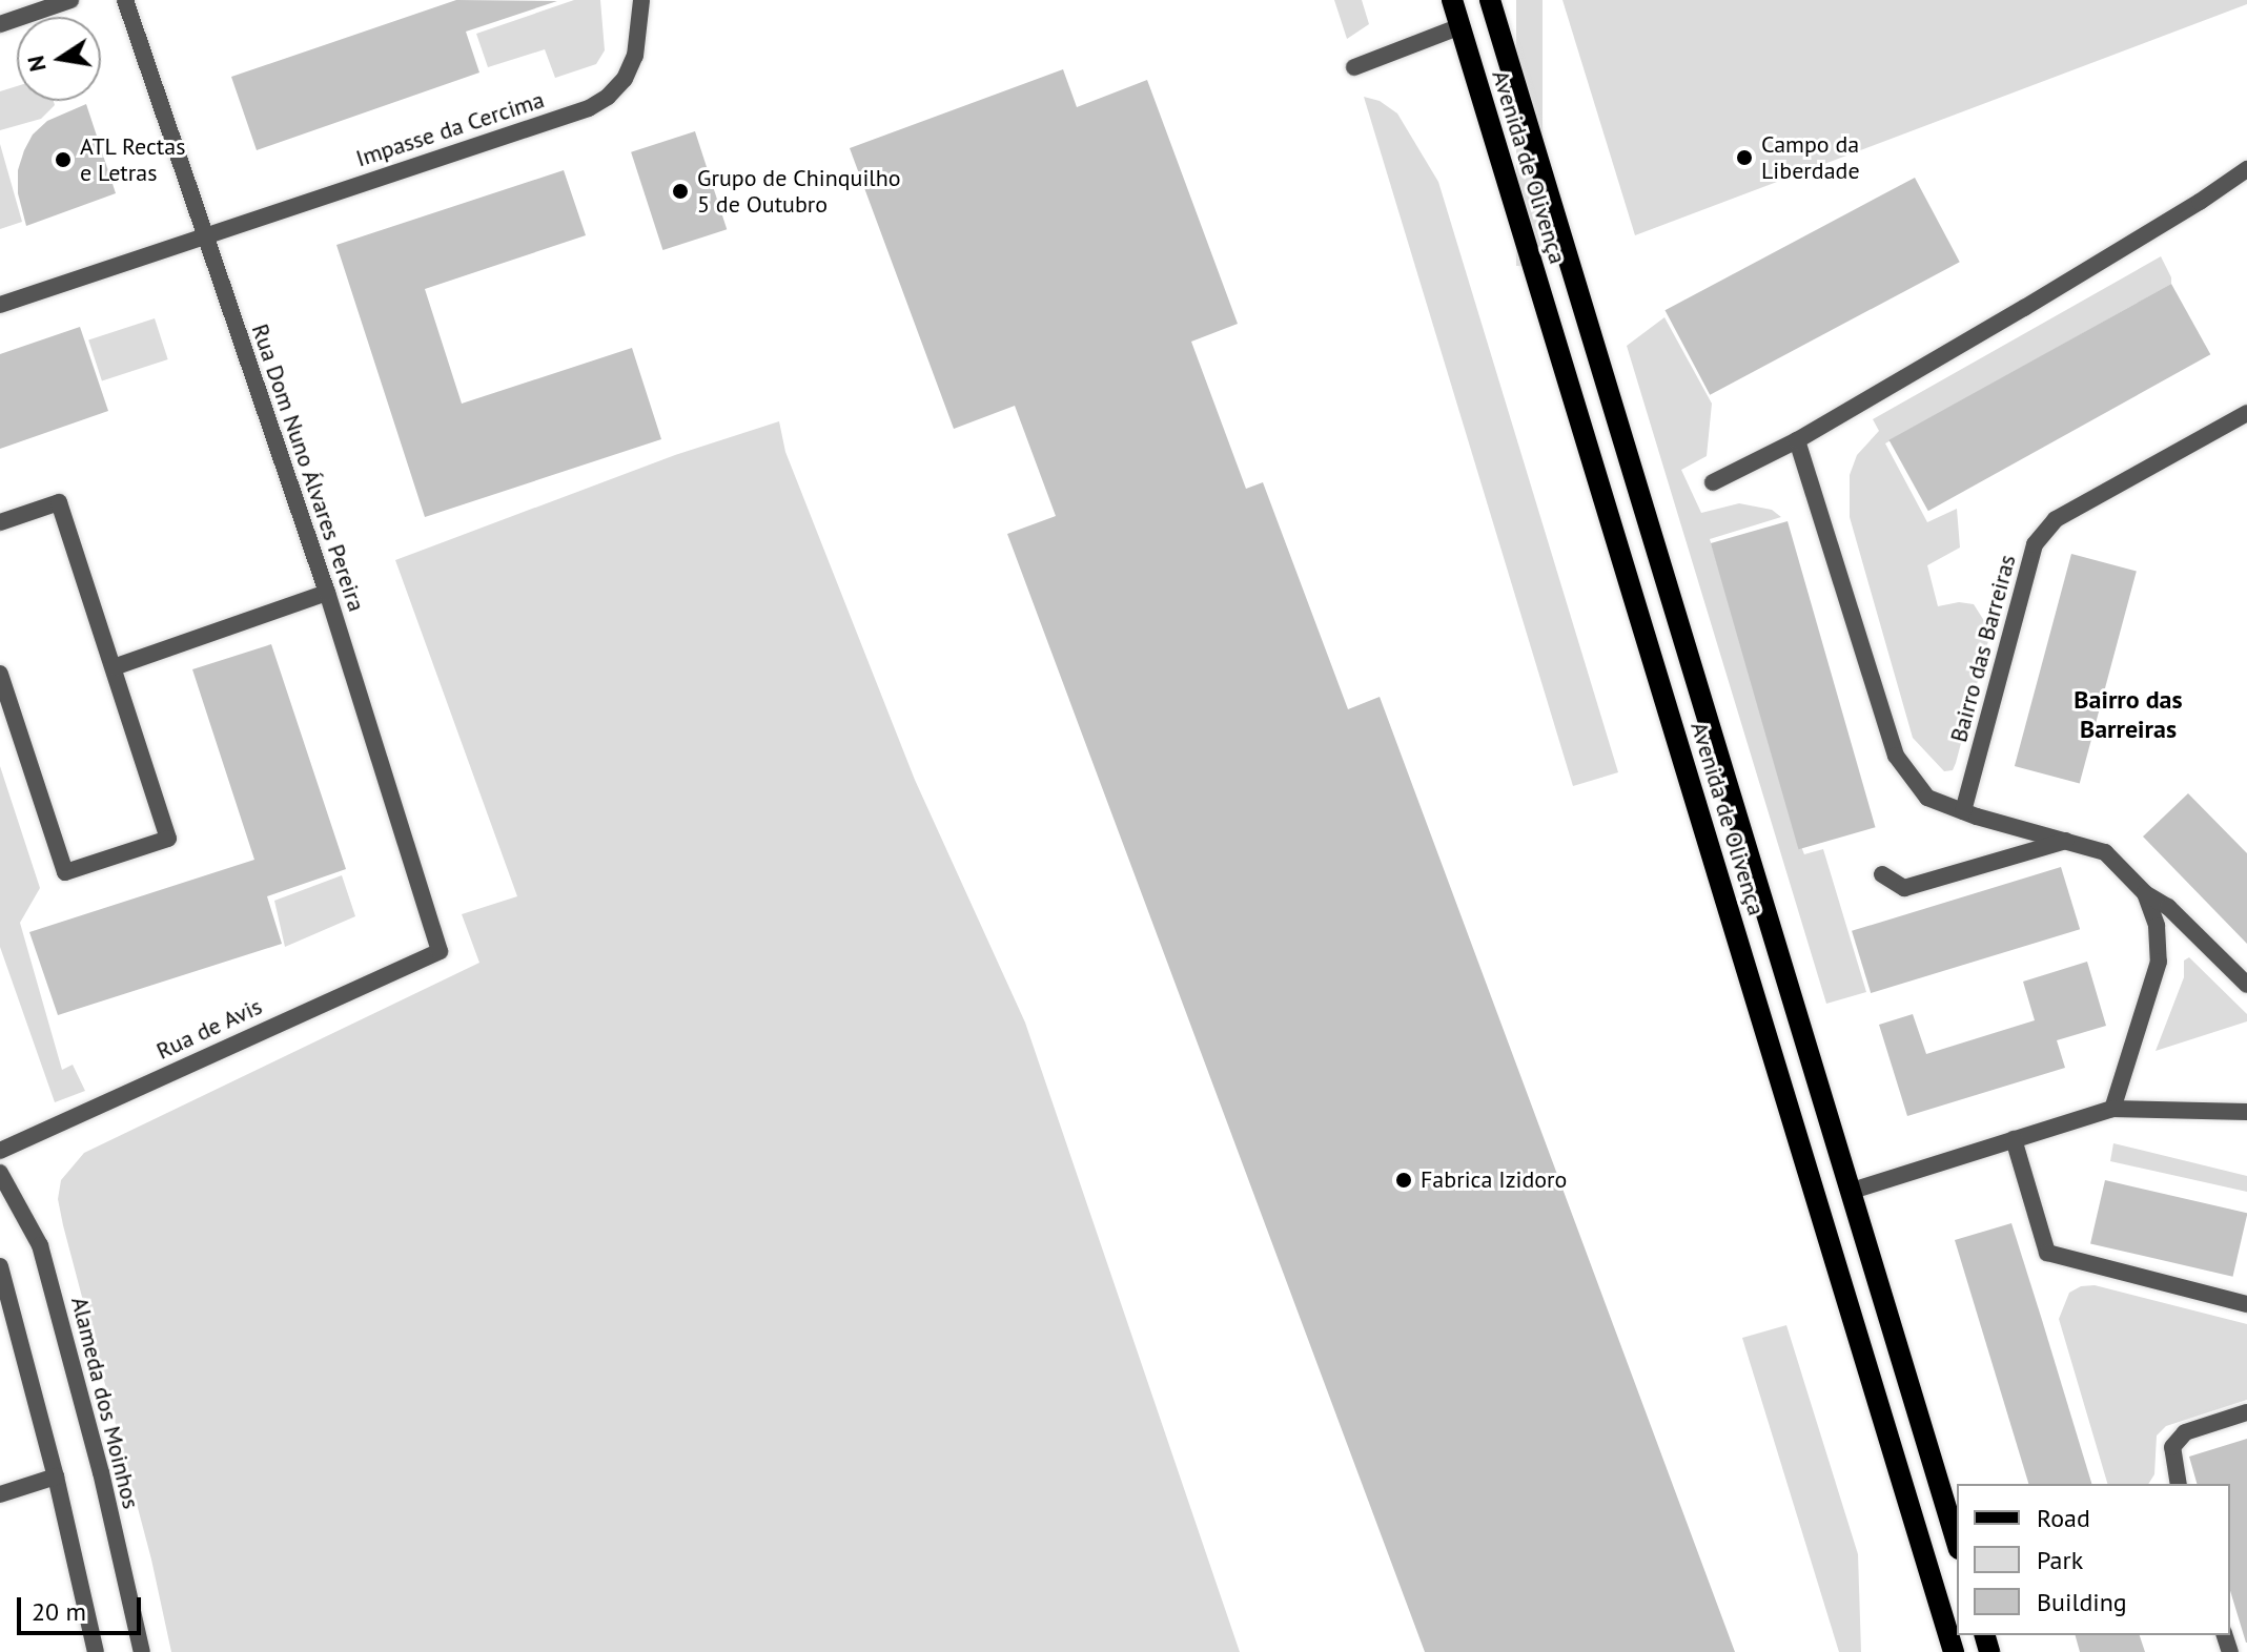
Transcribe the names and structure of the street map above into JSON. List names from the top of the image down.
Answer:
{
  "streets": {
    "main road": ["Avenida de Olivença"],
    "street": [
      "Impasse da Cercima",
      "Rua Dom Nuno Álvares Pereira",
      "Bairro das Barreiras",
      "Rua de Avis",
      "Alameda dos Moinhos"
    ]
  },
  "crossings": [
    ["Impasse da Cercima", "Rua Dom Nuno Álvares Pereira"],
    ["Rua Dom Nuno Álvares Pereira", "Rua de Avis"]
  ],
  "districts": ["Bairro das Barreiras"],
  "places": [
    "Campo da Liberdade",
    "ATL Rectas e Letras",
    "Grupo de Chinquilho 5 de Outubro",
    "Fabrica Izidoro"
  ],
  "legend": ["Road", "Park", "Building"],
  "scale_bar": "20 m",
  "north": "left"
}
